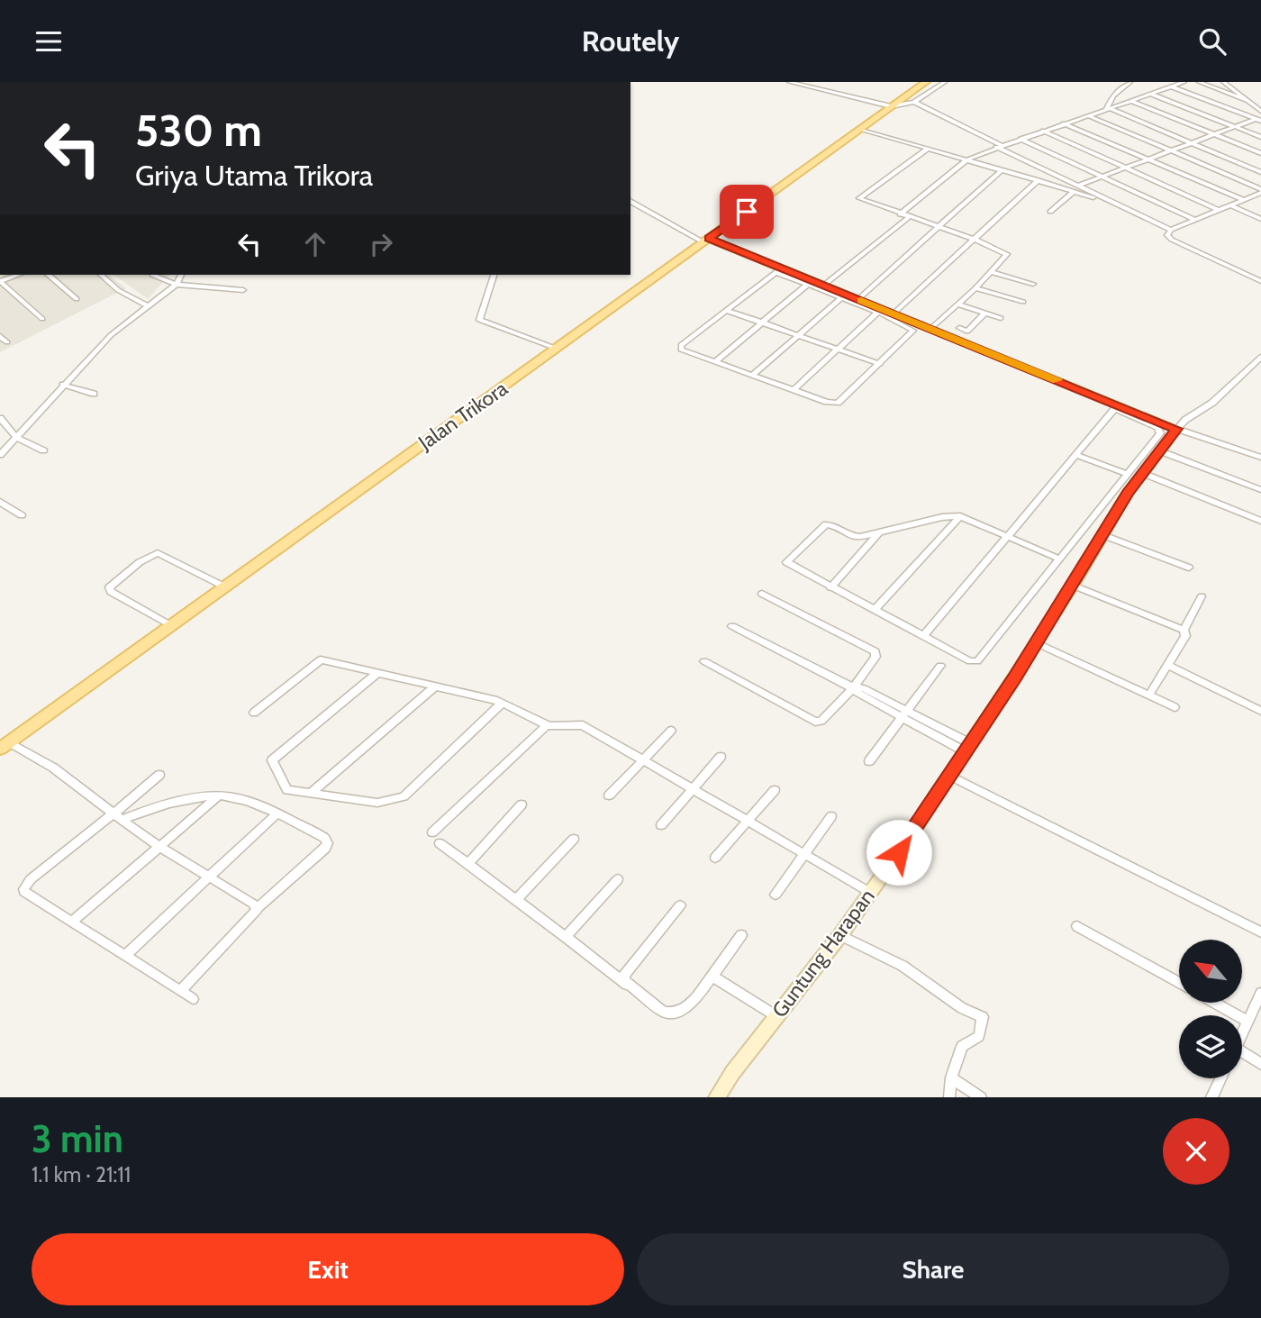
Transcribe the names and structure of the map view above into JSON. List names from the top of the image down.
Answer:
{
  "streets": {
    "main road": ["Jalan Trikora"],
    "street": ["Guntung Harapan"]
  },
  "north": "top left",
  "page": {
    "header": "Routely",
    "turn": ["530 m", "Griya Utama Trikora"],
    "heading": ["3 min", "1.1 km · 21:11"],
    "buttons": ["Exit", "Share"]
  }
}
